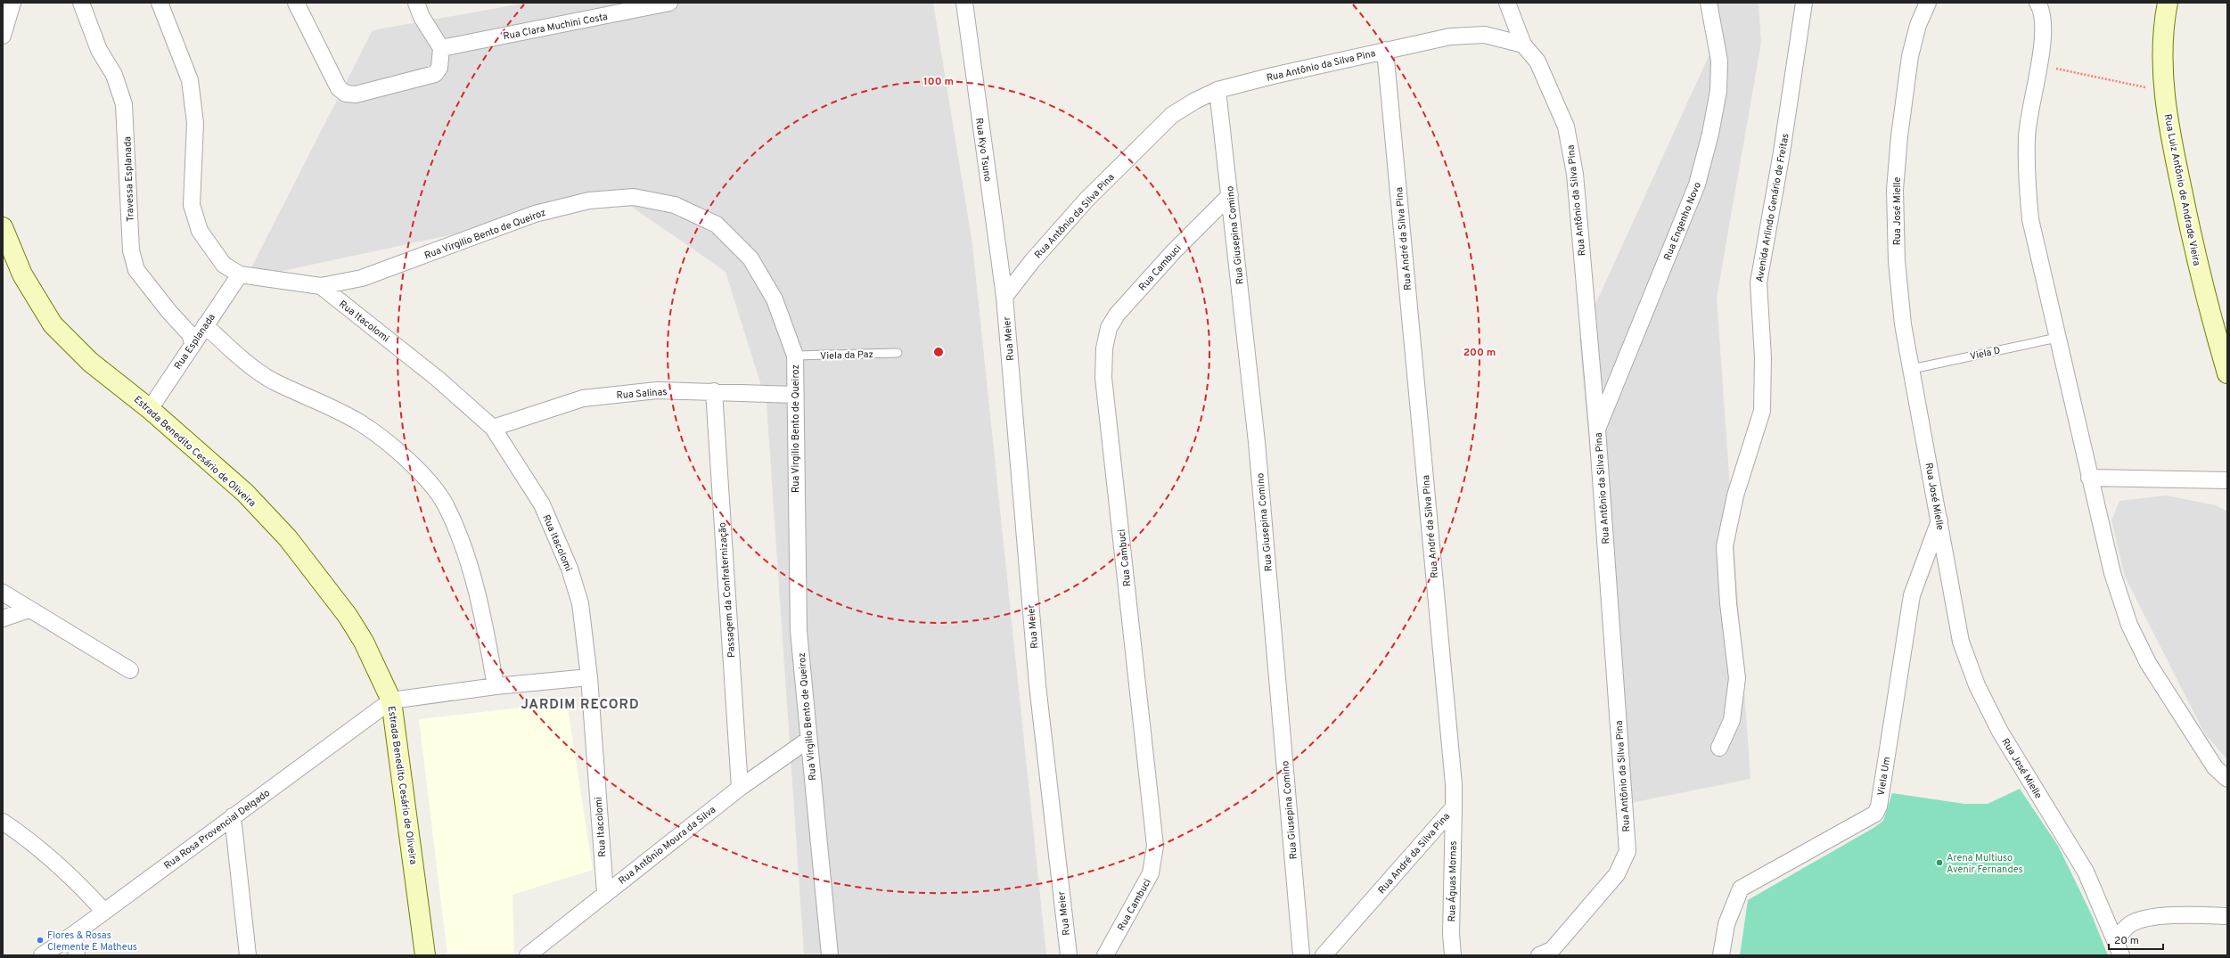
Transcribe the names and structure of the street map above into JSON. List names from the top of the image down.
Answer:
{
  "streets": {
    "main road": ["Rua Luiz Antônio de Andrade Vieira", "Estrada Benedito Cesário de Oliveira"],
    "street": [
      "Rua Clara Muchini Costa",
      "Rua Antônio da Silva Pina",
      "Rua Kyo Tsuno",
      "Travessa Esplanada",
      "Avenida Arlindo Genário de Freitas",
      "Rua José Mielle",
      "Rua Engenho Novo",
      "Rua Virgilio Bento de Queiroz",
      "Rua Giusepina Comino",
      "Rua André da Silva Pina",
      "Rua Cambuci",
      "Rua Itacolomi",
      "Rua Meier",
      "Rua Esplanada",
      "Rua Salinas",
      "Passagem da Confraternização",
      "Viela Um",
      "Rua Rosa Provencial Delgado",
      "Rua Antônio Moura da Silva",
      "Rua Águas Mornas"
    ],
    "lane": ["Viela D", "Viela da Paz"]
  },
  "crossings": [
    ["Rua Antônio da Silva Pina", "Rua Kyo Tsuno"],
    ["Rua Antônio da Silva Pina", "Rua Engenho Novo"],
    ["Rua Antônio da Silva Pina", "Rua Giusepina Comino"],
    ["Rua Antônio da Silva Pina", "Rua André da Silva Pina"],
    ["Rua Antônio da Silva Pina", "Rua Meier"],
    ["Rua Kyo Tsuno", "Rua Meier"],
    ["Travessa Esplanada", "Rua Esplanada"],
    ["Rua José Mielle", "Viela D"],
    ["Rua José Mielle", "Viela Um"],
    ["Rua Virgilio Bento de Queiroz", "Rua Itacolomi"],
    ["Rua Virgilio Bento de Queiroz", "Rua Esplanada"],
    ["Rua Virgilio Bento de Queiroz", "Viela da Paz"],
    ["Rua Virgilio Bento de Queiroz", "Rua Salinas"],
    ["Rua Virgilio Bento de Queiroz", "Rua Antônio Moura da Silva"],
    ["Rua Giusepina Comino", "Rua Cambuci"],
    ["Rua André da Silva Pina", "Rua Águas Mornas"],
    ["Rua Itacolomi", "Rua Salinas"],
    ["Rua Itacolomi", "Rua Antônio Moura da Silva"],
    ["Rua Esplanada", "Estrada Benedito Cesário de Oliveira"],
    ["Rua Salinas", "Passagem da Confraternização"],
    ["Estrada Benedito Cesário de Oliveira", "Rua Rosa Provencial Delgado"],
    ["Passagem da Confraternização", "Rua Antônio Moura da Silva"]
  ],
  "districts": ["JARDIM RECORD"],
  "places": ["Arena Multiuso Avenir Fernandes", "Flores & Rosas Clemente E Matheus"],
  "scale_bar": "20 m",
  "rings": ["100 m", "200 m"]
}
